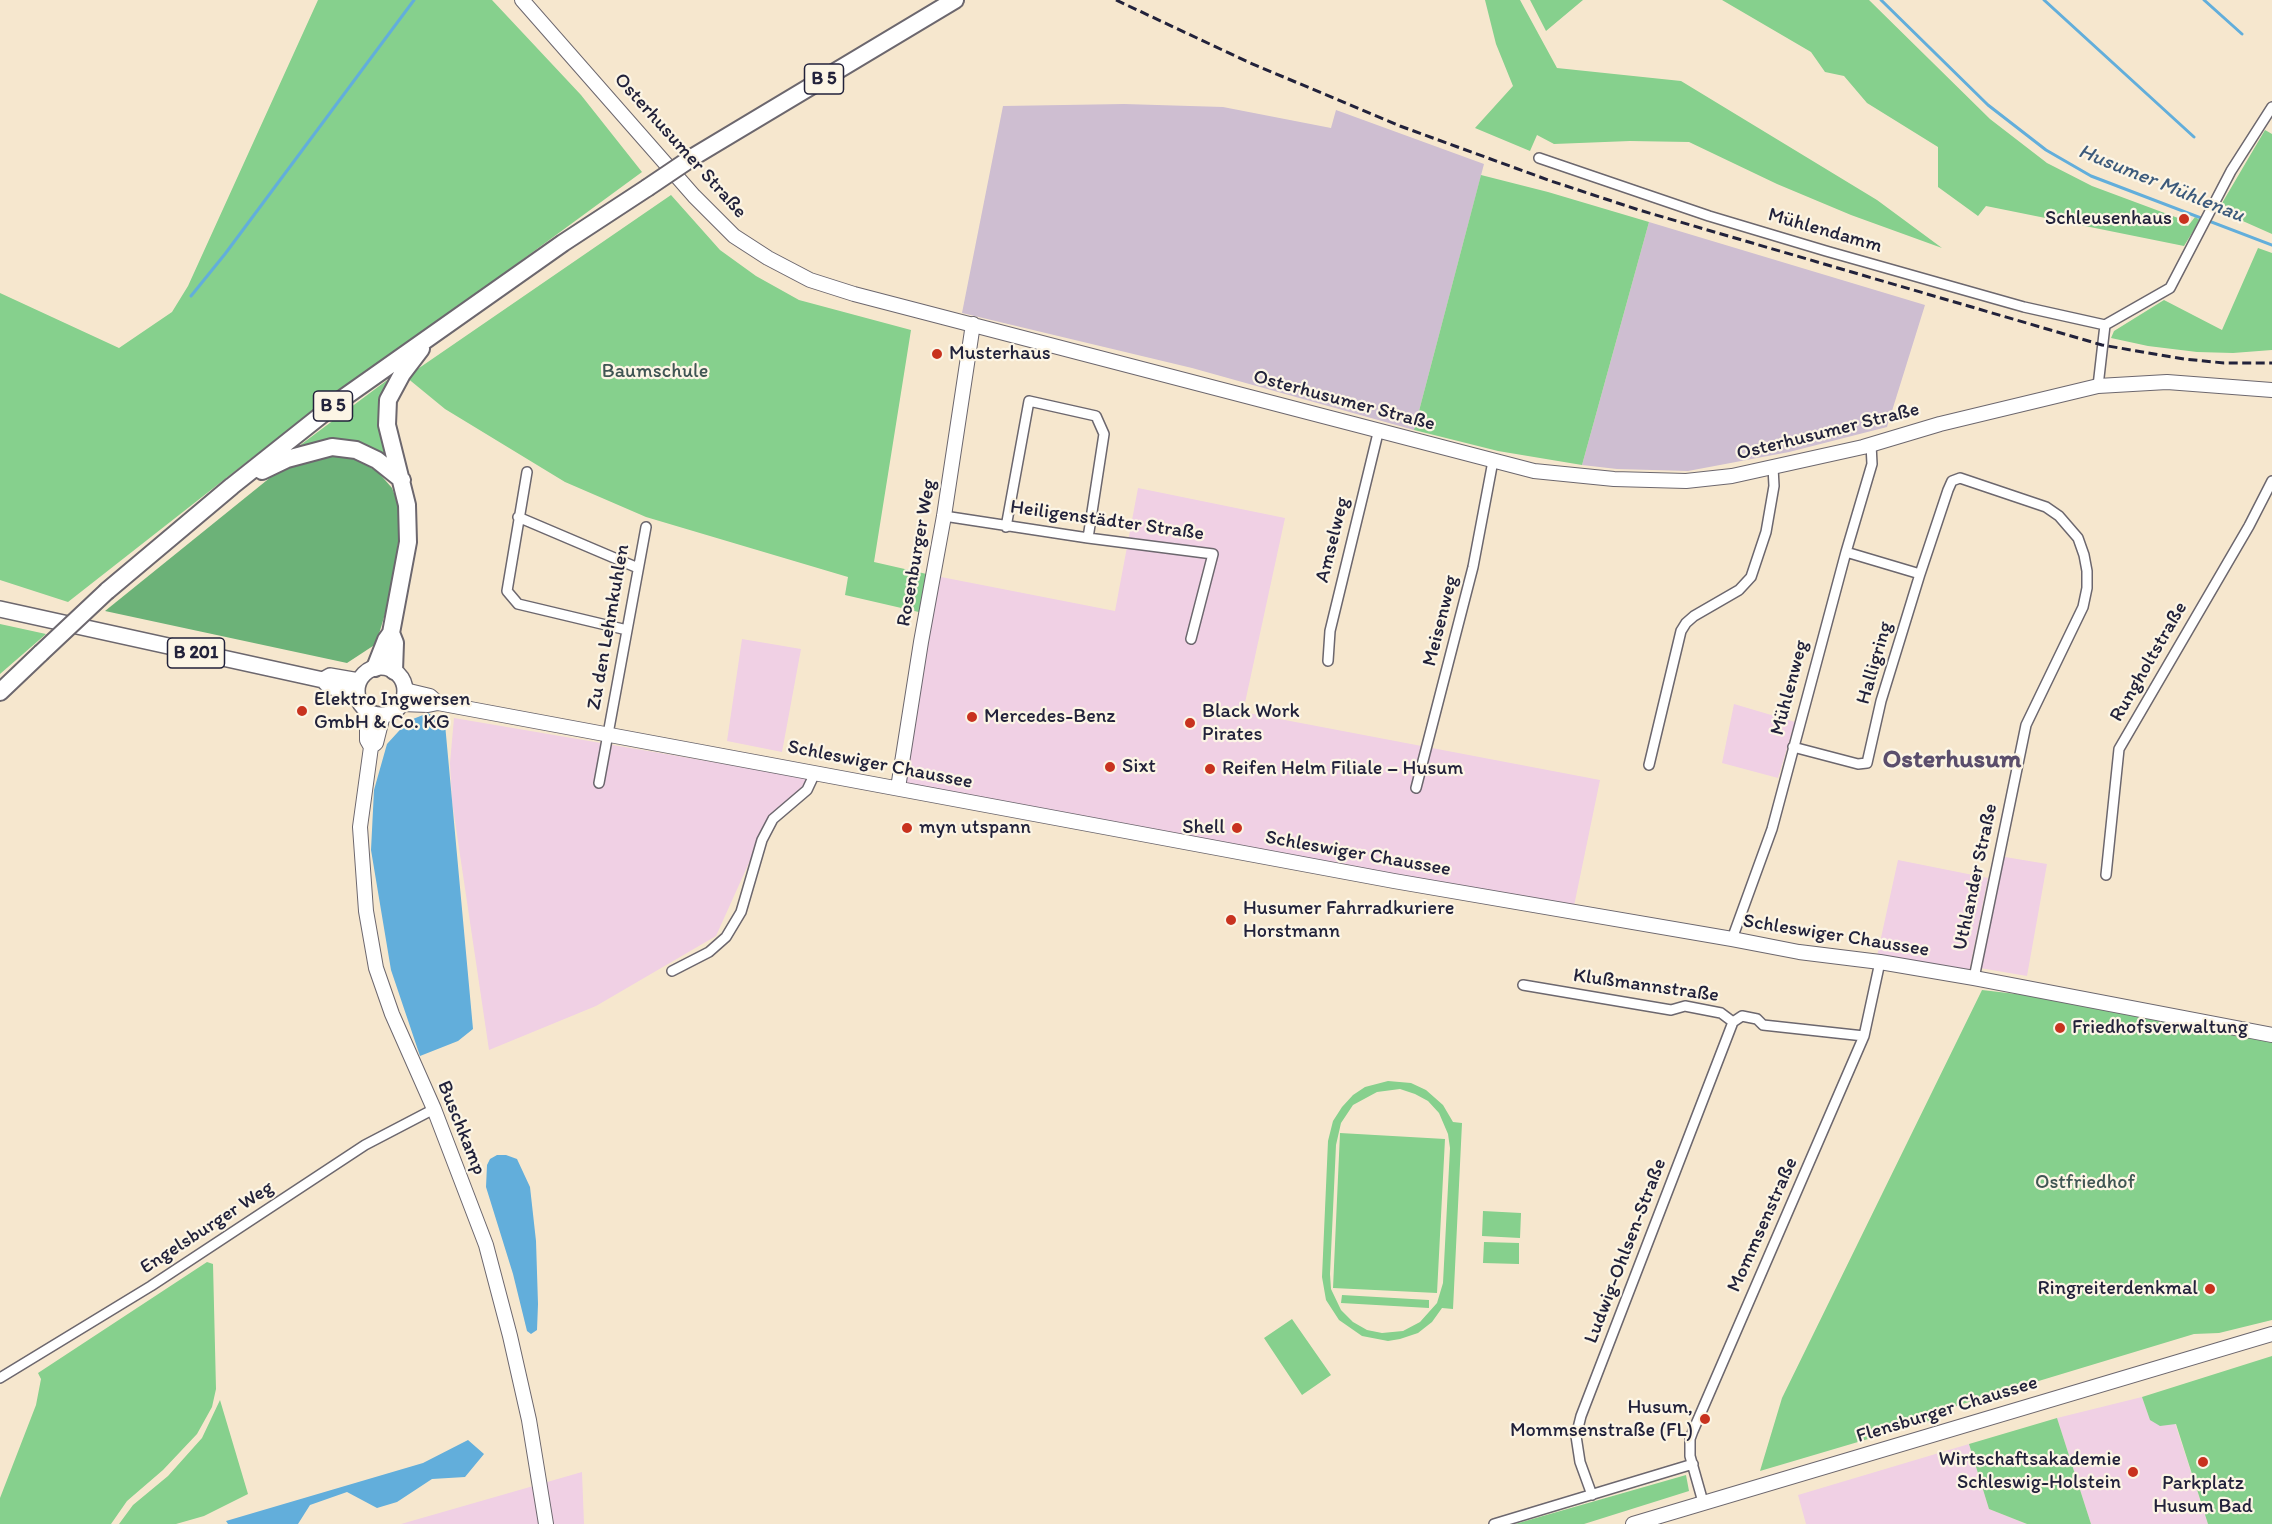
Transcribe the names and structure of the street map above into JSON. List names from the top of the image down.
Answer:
{
  "streets": {
    "highway": ["B 5"],
    "main road": ["B 201"],
    "street": [
      "Osterhusumer Straße",
      "Mühlendamm",
      "Heiligenstädter Straße",
      "Amselweg",
      "Rosenburger Weg",
      "Meisenweg",
      "Zu den Lehmkuhlen",
      "Rungholtstraße",
      "Halligring",
      "Mühlenweg",
      "Schleswiger Chaussee",
      "Uthlander Straße",
      "Klußmannstraße",
      "Buschkamp",
      "Mommsenstraße",
      "Engelsburger Weg",
      "Ludwig-Ohlsen-Straße",
      "Flensburger Chaussee"
    ]
  },
  "crossings": [
    ["Osterhusumer Straße", "Amselweg"],
    ["Osterhusumer Straße", "Rosenburger Weg"],
    ["Osterhusumer Straße", "Meisenweg"],
    ["Osterhusumer Straße", "Mühlenweg"],
    ["Heiligenstädter Straße", "Rosenburger Weg"],
    ["Rosenburger Weg", "Schleswiger Chaussee"],
    ["Zu den Lehmkuhlen", "Schleswiger Chaussee"],
    ["B 201", "Schleswiger Chaussee"],
    ["B 201", "Buschkamp"],
    ["Halligring", "Mühlenweg"],
    ["Halligring", "Uthlander Straße"],
    ["Mühlenweg", "Schleswiger Chaussee"],
    ["Schleswiger Chaussee", "Uthlander Straße"],
    ["Schleswiger Chaussee", "Buschkamp"],
    ["Schleswiger Chaussee", "Mommsenstraße"],
    ["Klußmannstraße", "Mommsenstraße"],
    ["Klußmannstraße", "Ludwig-Ohlsen-Straße"],
    ["Buschkamp", "Engelsburger Weg"],
    ["Mommsenstraße", "Flensburger Chaussee"]
  ],
  "districts": ["Osterhusum"],
  "water": ["Husumer Mühlenau"],
  "parks": ["Baumschule", "Ostfriedhof"],
  "places": [
    "Schleusenhaus",
    "Musterhaus",
    "Elektro Ingwersen GmbH & Co. KG",
    "Mercedes-Benz",
    "Black Work Pirates",
    "Sixt",
    "Reifen Helm Filiale – Husum",
    "myn utspann",
    "Shell",
    "Husumer Fahrradkuriere Horstmann",
    "Friedhofsverwaltung",
    "Ringreiterdenkmal",
    "Husum, Mommsenstraße (FL)",
    "Parkplatz Husum Bad",
    "Wirtschaftsakademie Schleswig-Holstein"
  ]
}
